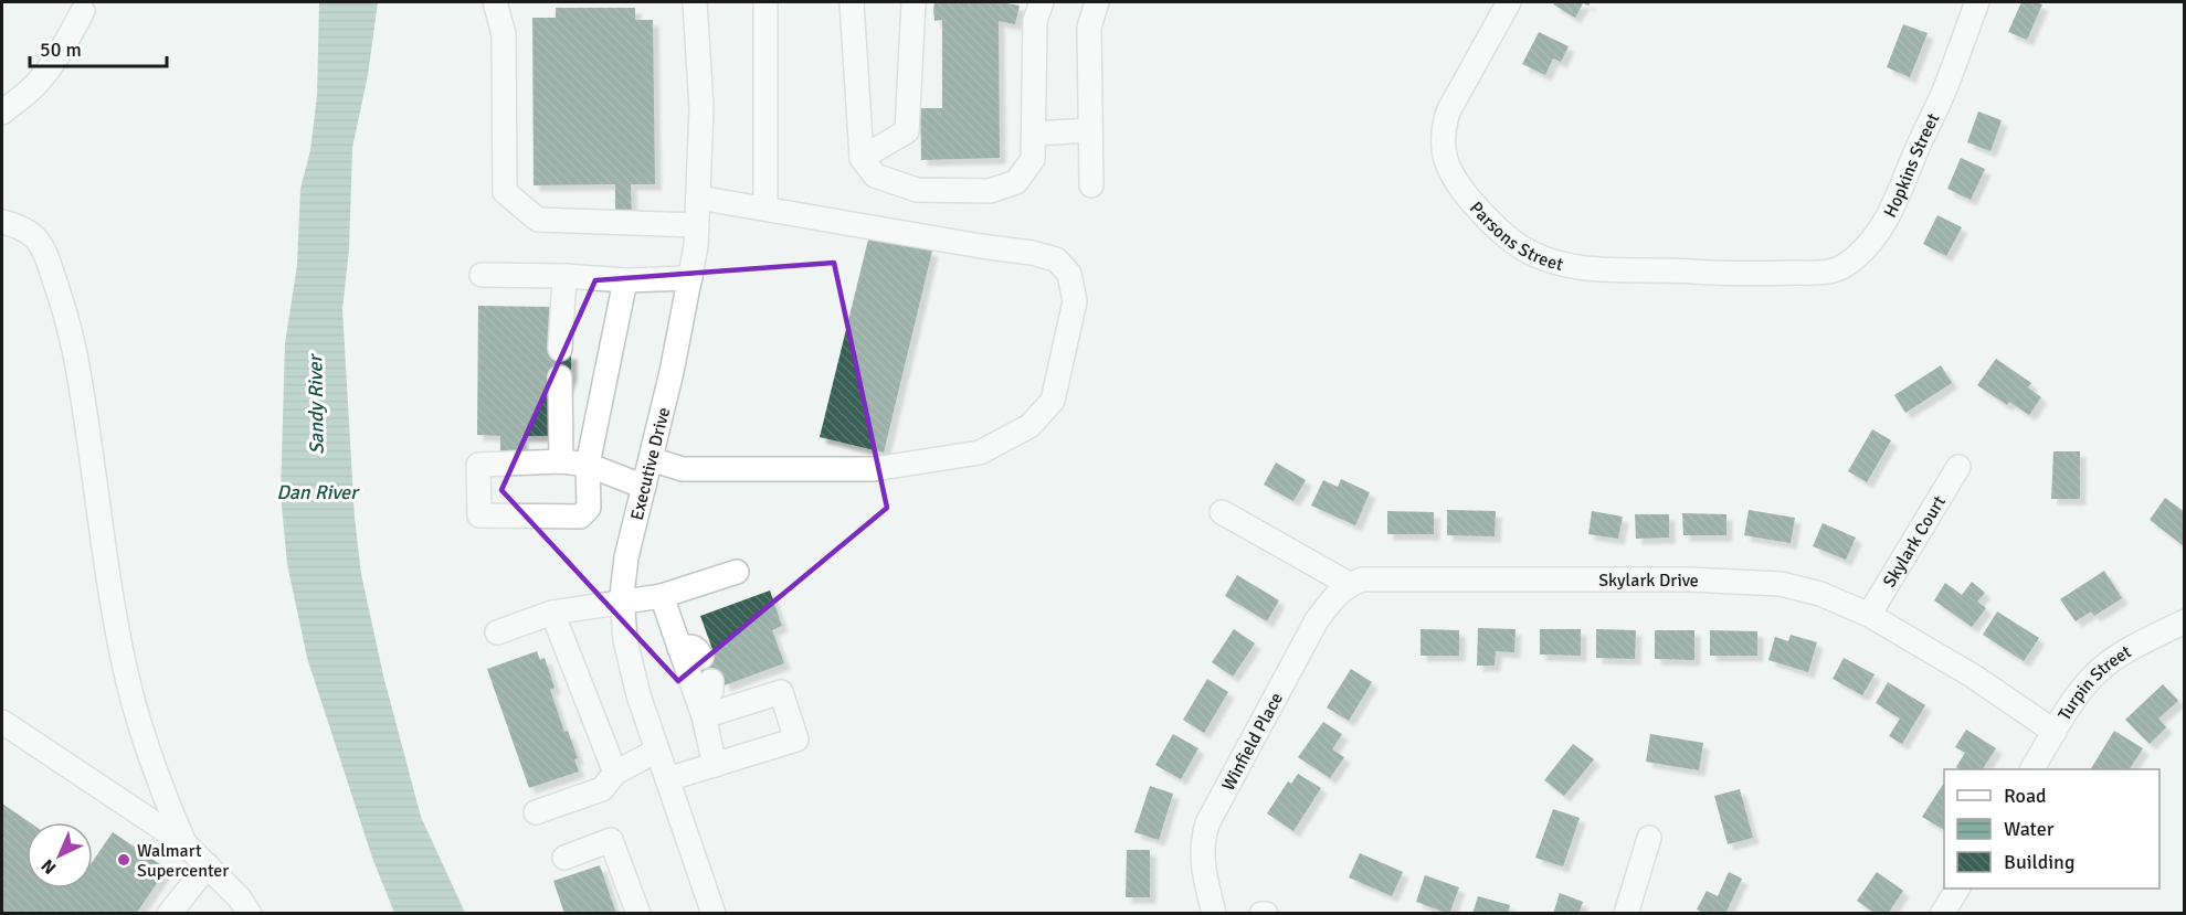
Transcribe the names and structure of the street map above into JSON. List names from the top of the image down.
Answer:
{
  "streets": {
    "street": [
      "Hopkins Street",
      "Parsons Street",
      "Executive Drive",
      "Skylark Court",
      "Skylark Drive",
      "Turpin Street",
      "Winfield Place"
    ]
  },
  "crossings": [
    ["Hopkins Street", "Parsons Street"],
    ["Skylark Court", "Skylark Drive"],
    ["Skylark Drive", "Turpin Street"],
    ["Skylark Drive", "Winfield Place"]
  ],
  "water": ["Sandy River", "Dan River"],
  "places": ["Walmart Supercenter"],
  "legend": ["Road", "Water", "Building"],
  "scale_bar": "50 m",
  "north": "bottom left"
}
